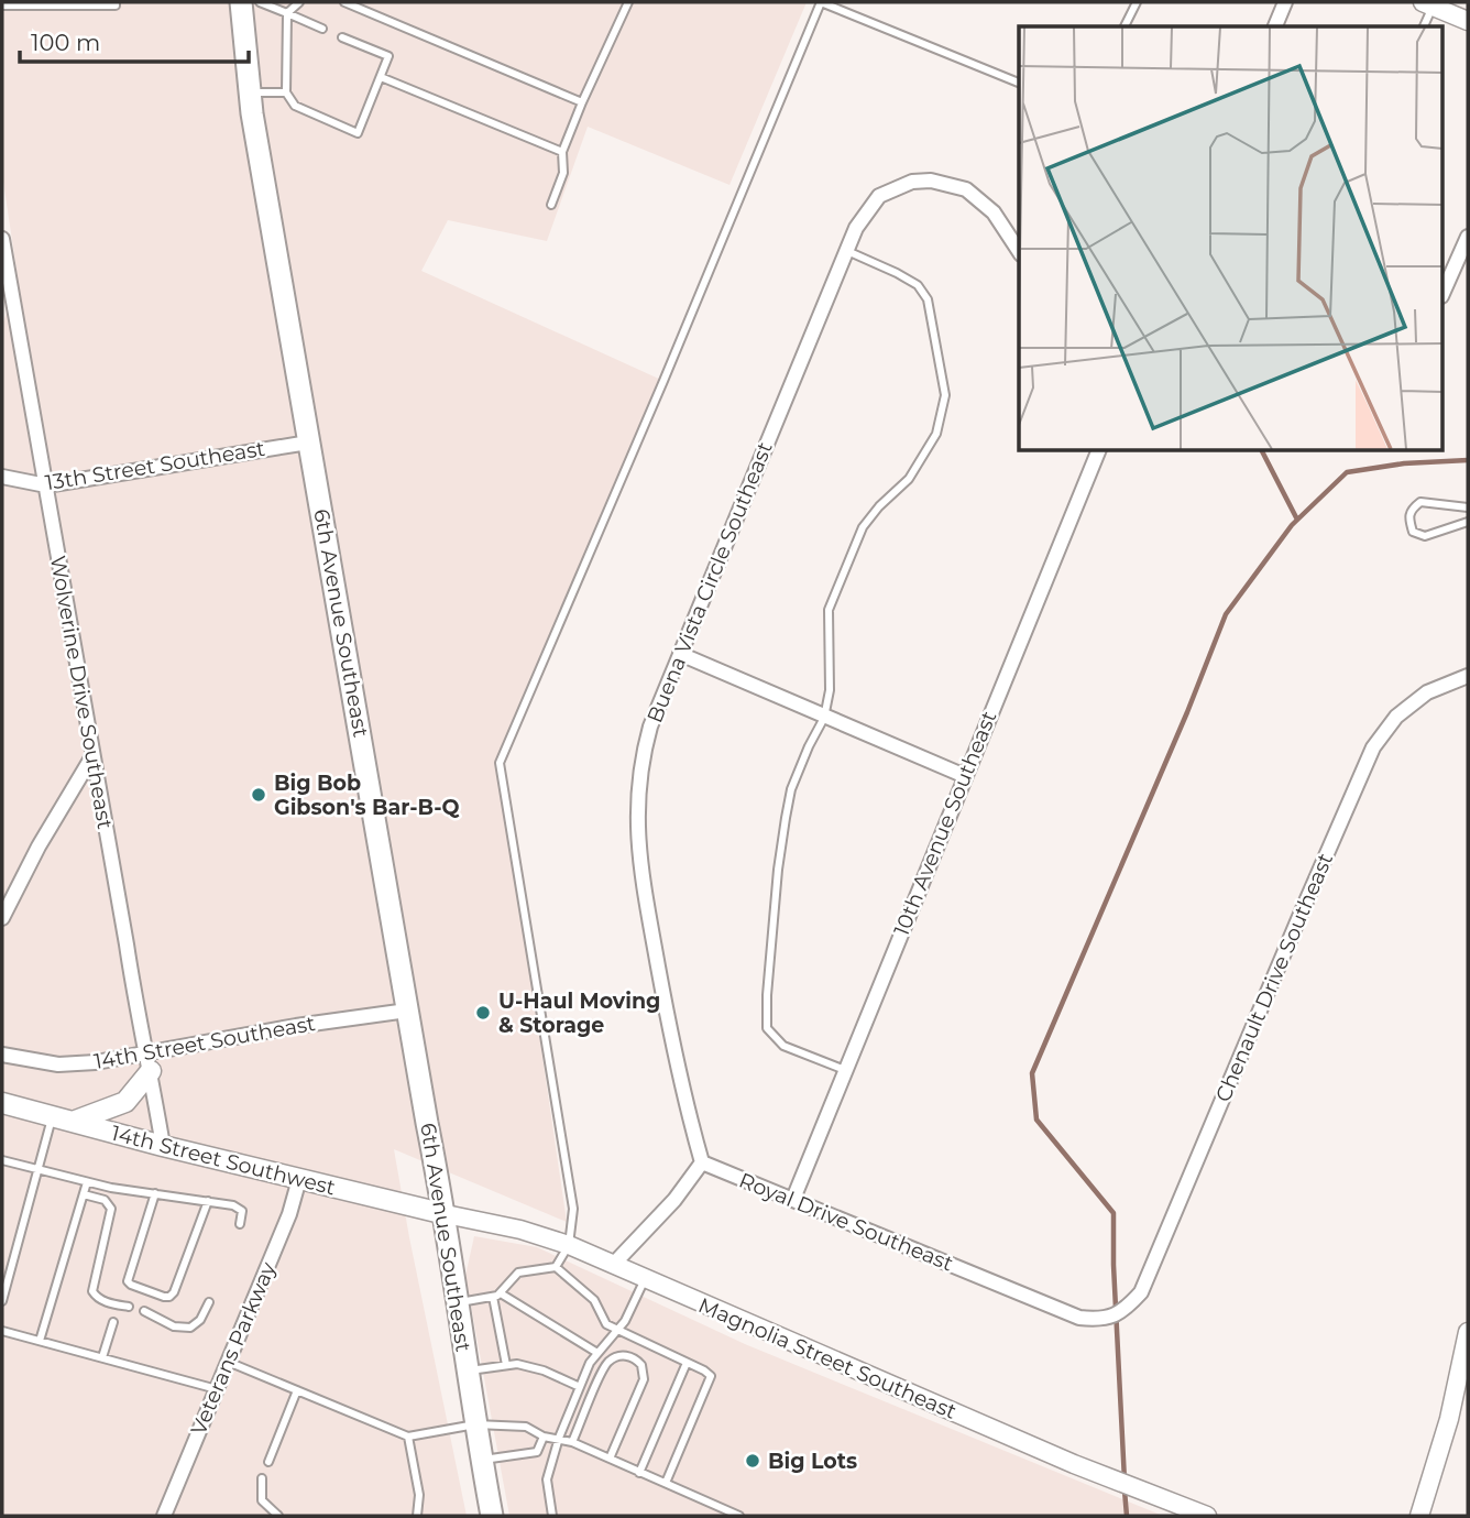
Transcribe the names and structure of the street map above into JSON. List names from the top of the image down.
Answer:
{
  "streets": {
    "main road": ["6th Avenue Southeast", "14th Street Southwest"],
    "street": [
      "13th Street Southeast",
      "Buena Vista Circle Southeast",
      "Wolverine Drive Southeast",
      "10th Avenue Southeast",
      "Chenault Drive Southeast",
      "14th Street Southeast",
      "Royal Drive Southeast",
      "Veterans Parkway",
      "Magnolia Street Southeast"
    ]
  },
  "crossings": [
    ["13th Street Southeast", "6th Avenue Southeast"],
    ["13th Street Southeast", "Wolverine Drive Southeast"],
    ["Buena Vista Circle Southeast", "Royal Drive Southeast"],
    ["6th Avenue Southeast", "14th Street Southeast"],
    ["6th Avenue Southeast", "14th Street Southwest"],
    ["6th Avenue Southeast", "Magnolia Street Southeast"],
    ["Wolverine Drive Southeast", "14th Street Southeast"],
    ["Wolverine Drive Southeast", "14th Street Southwest"],
    ["10th Avenue Southeast", "Royal Drive Southeast"],
    ["Chenault Drive Southeast", "Royal Drive Southeast"],
    ["14th Street Southwest", "Veterans Parkway"],
    ["14th Street Southwest", "Magnolia Street Southeast"]
  ],
  "places": ["Big Bob Gibson's Bar-B-Q", "U-Haul Moving & Storage", "Big Lots"],
  "scale_bar": "100 m"
}
